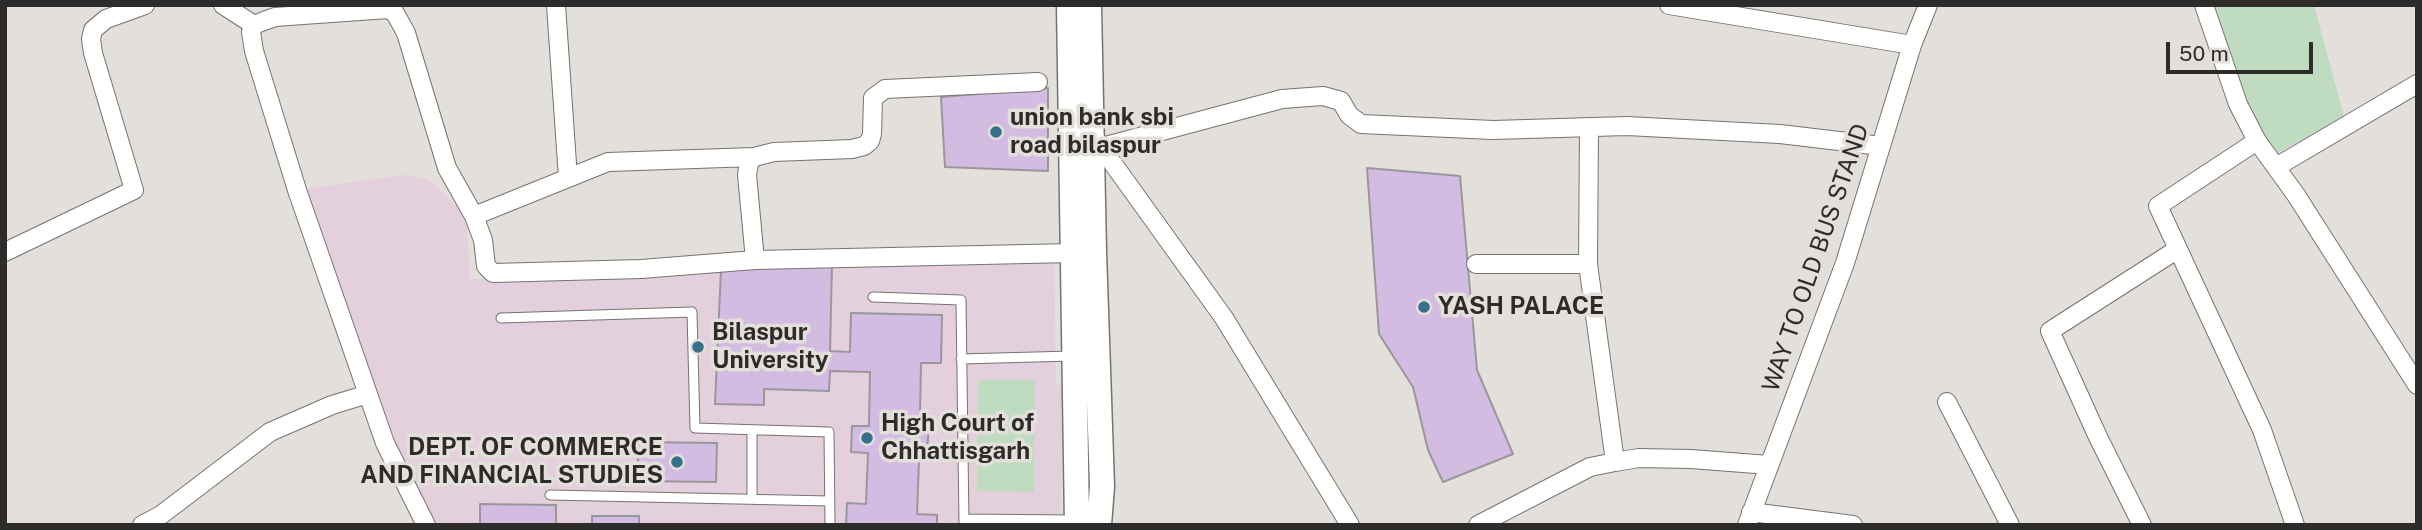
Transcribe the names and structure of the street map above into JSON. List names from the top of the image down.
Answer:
{
  "streets": {
    "street": ["WAY TO OLD BUS STAND"]
  },
  "places": [
    "union bank sbi road bilaspur",
    "YASH PALACE",
    "Bilaspur University",
    "High Court of Chhattisgarh",
    "DEPT. OF COMMERCE AND FINANCIAL STUDIES"
  ],
  "scale_bar": "50 m"
}
